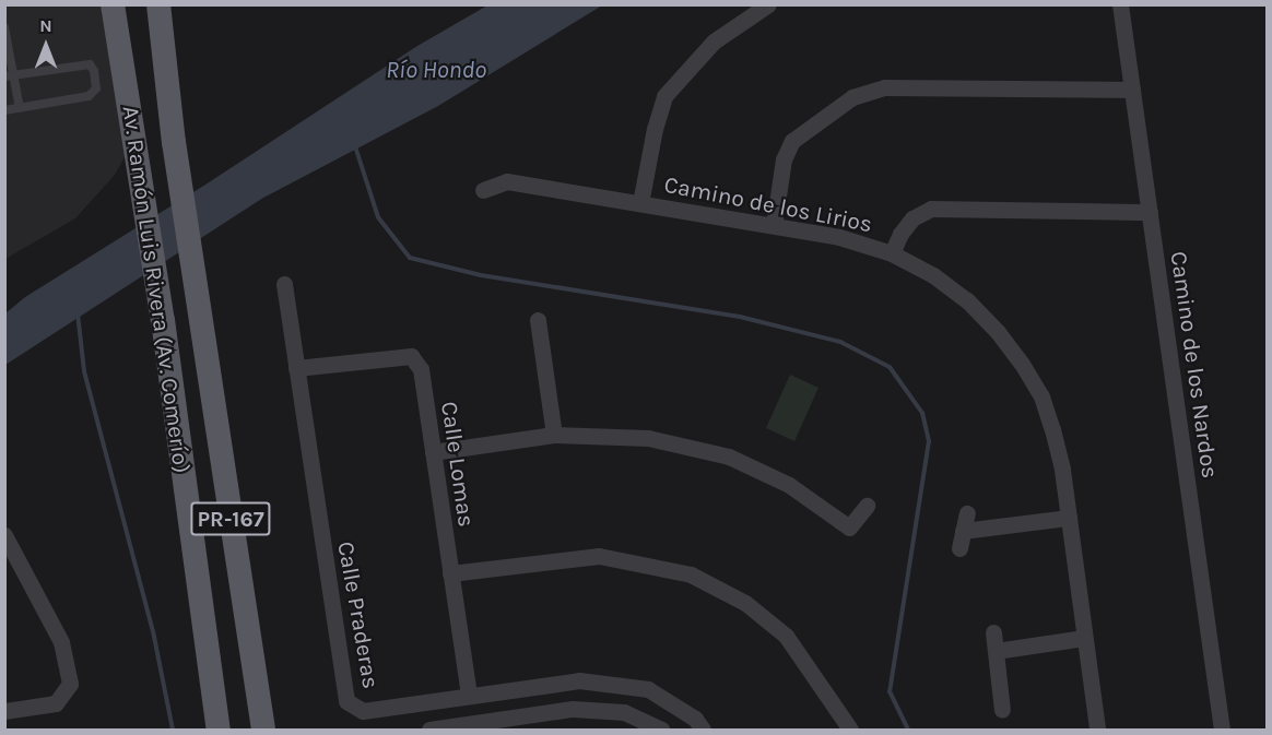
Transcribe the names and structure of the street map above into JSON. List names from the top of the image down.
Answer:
{
  "streets": {
    "main road": ["Av. Ramón Luis Rivera (Av. Comerío)", "PR-167"],
    "street": [
      "Camino de los Lirios",
      "Camino de los Nardos",
      "Calle Lomas",
      "Calle Praderas"
    ]
  },
  "crossings": [
    ["Calle Lomas", "Calle Praderas"]
  ],
  "water": ["Río Hondo"],
  "north": "top"
}
